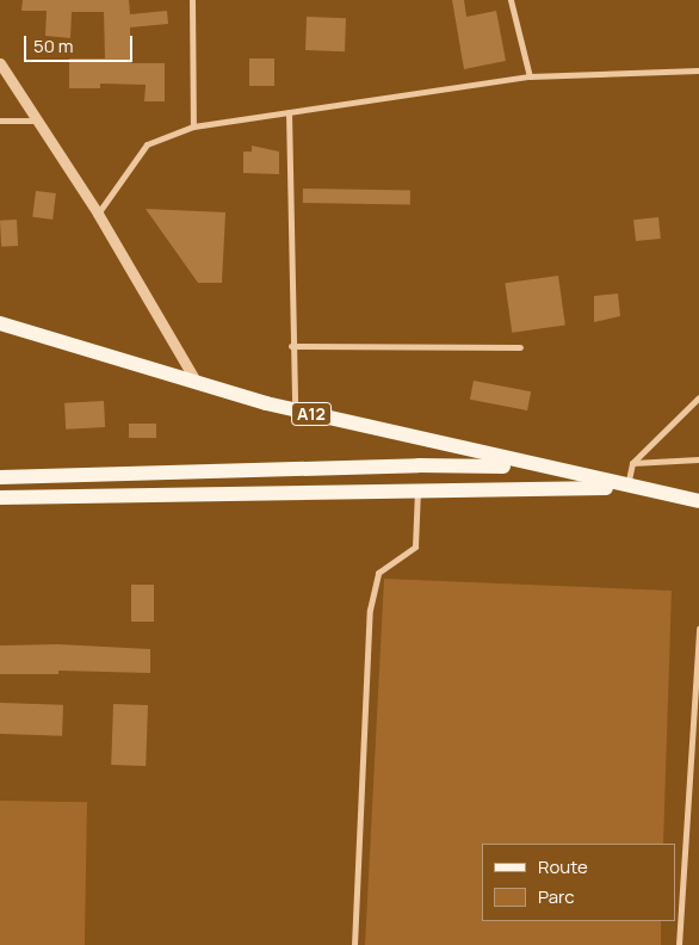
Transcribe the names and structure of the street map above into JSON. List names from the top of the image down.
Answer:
{
  "streets": {
    "main road": ["A12"]
  },
  "legend": ["Route", "Parc"],
  "scale_bar": "50 m"
}
